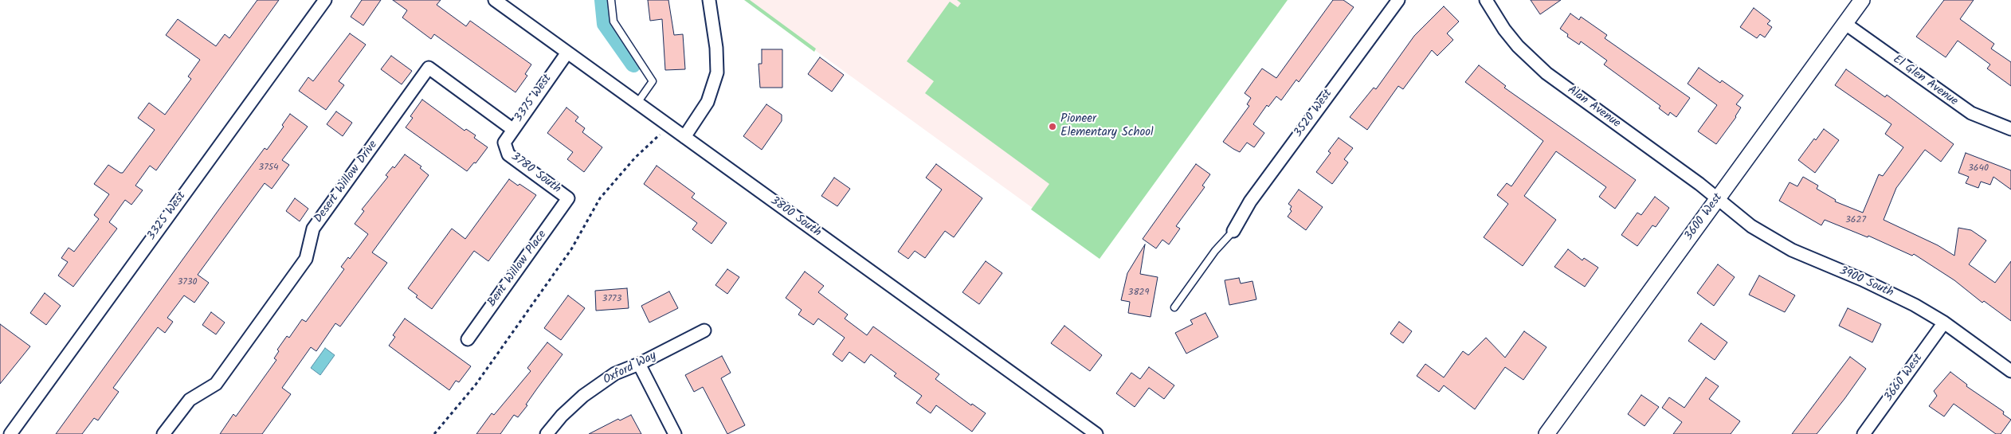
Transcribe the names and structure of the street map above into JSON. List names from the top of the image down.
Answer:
{
  "streets": {
    "street": [
      "El Glen Avenue",
      "3375 West",
      "Alan Avenue",
      "3520 West",
      "3780 South",
      "Desert Willow Drive",
      "3325 West",
      "3800 South",
      "3600 West",
      "Bent Willow Place",
      "3900 South",
      "Oxford Way",
      "3660 West"
    ]
  },
  "crossings": [
    ["El Glen Avenue", "3600 West"],
    ["3375 West", "3780 South"],
    ["3375 West", "Desert Willow Drive"],
    ["3375 West", "3800 South"],
    ["Alan Avenue", "3600 West"],
    ["Alan Avenue", "3900 South"],
    ["3780 South", "Bent Willow Place"],
    ["3600 West", "3900 South"],
    ["3900 South", "3660 West"]
  ],
  "places": ["Pioneer Elementary School"],
  "house_numbers": [
    "3754",
    "3640",
    "3627",
    "3730",
    "3829",
    "3773"
  ]
}
